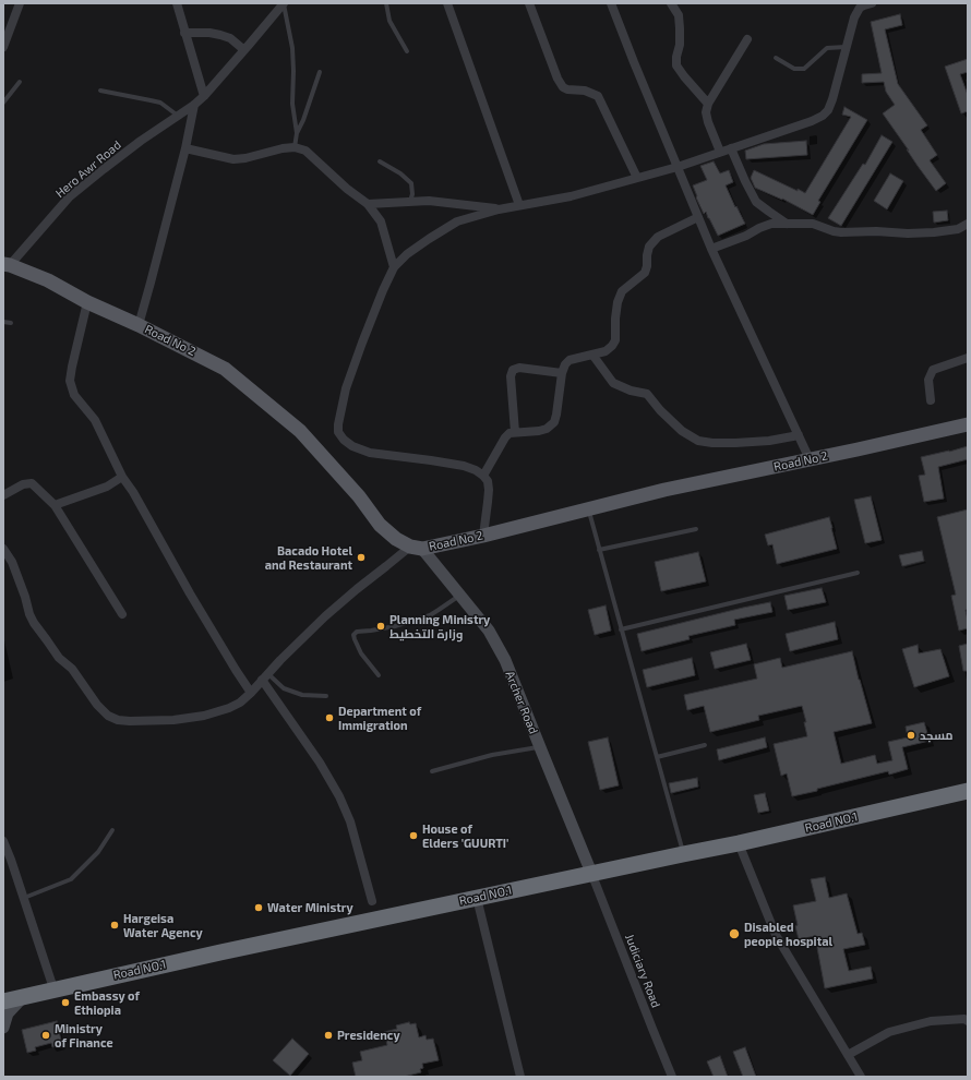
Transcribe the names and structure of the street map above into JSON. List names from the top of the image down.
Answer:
{
  "streets": {
    "highway": ["Road NO.1"],
    "main road": ["Road No 2", "Archer Road"],
    "street": ["Hero Awr Road", "Judiciary Road"]
  },
  "crossings": [
    ["Hero Awr Road", "Road No 2"],
    ["Road No 2", "Archer Road"],
    ["Archer Road", "Road NO.1"],
    ["Archer Road", "Judiciary Road"],
    ["Road NO.1", "Judiciary Road"]
  ],
  "places": [
    "Bacado Hotel and Restaurant",
    "Planning Ministry وزارة التخطيط",
    "Department of Immigration",
    "مسجد",
    "House of Elders 'GUURTI'",
    "Water Ministry",
    "Hargeisa Water Agency",
    "Disabled people hospital",
    "Embassy of Ethiopia",
    "Ministry of Finance",
    "Presidency"
  ]
}
